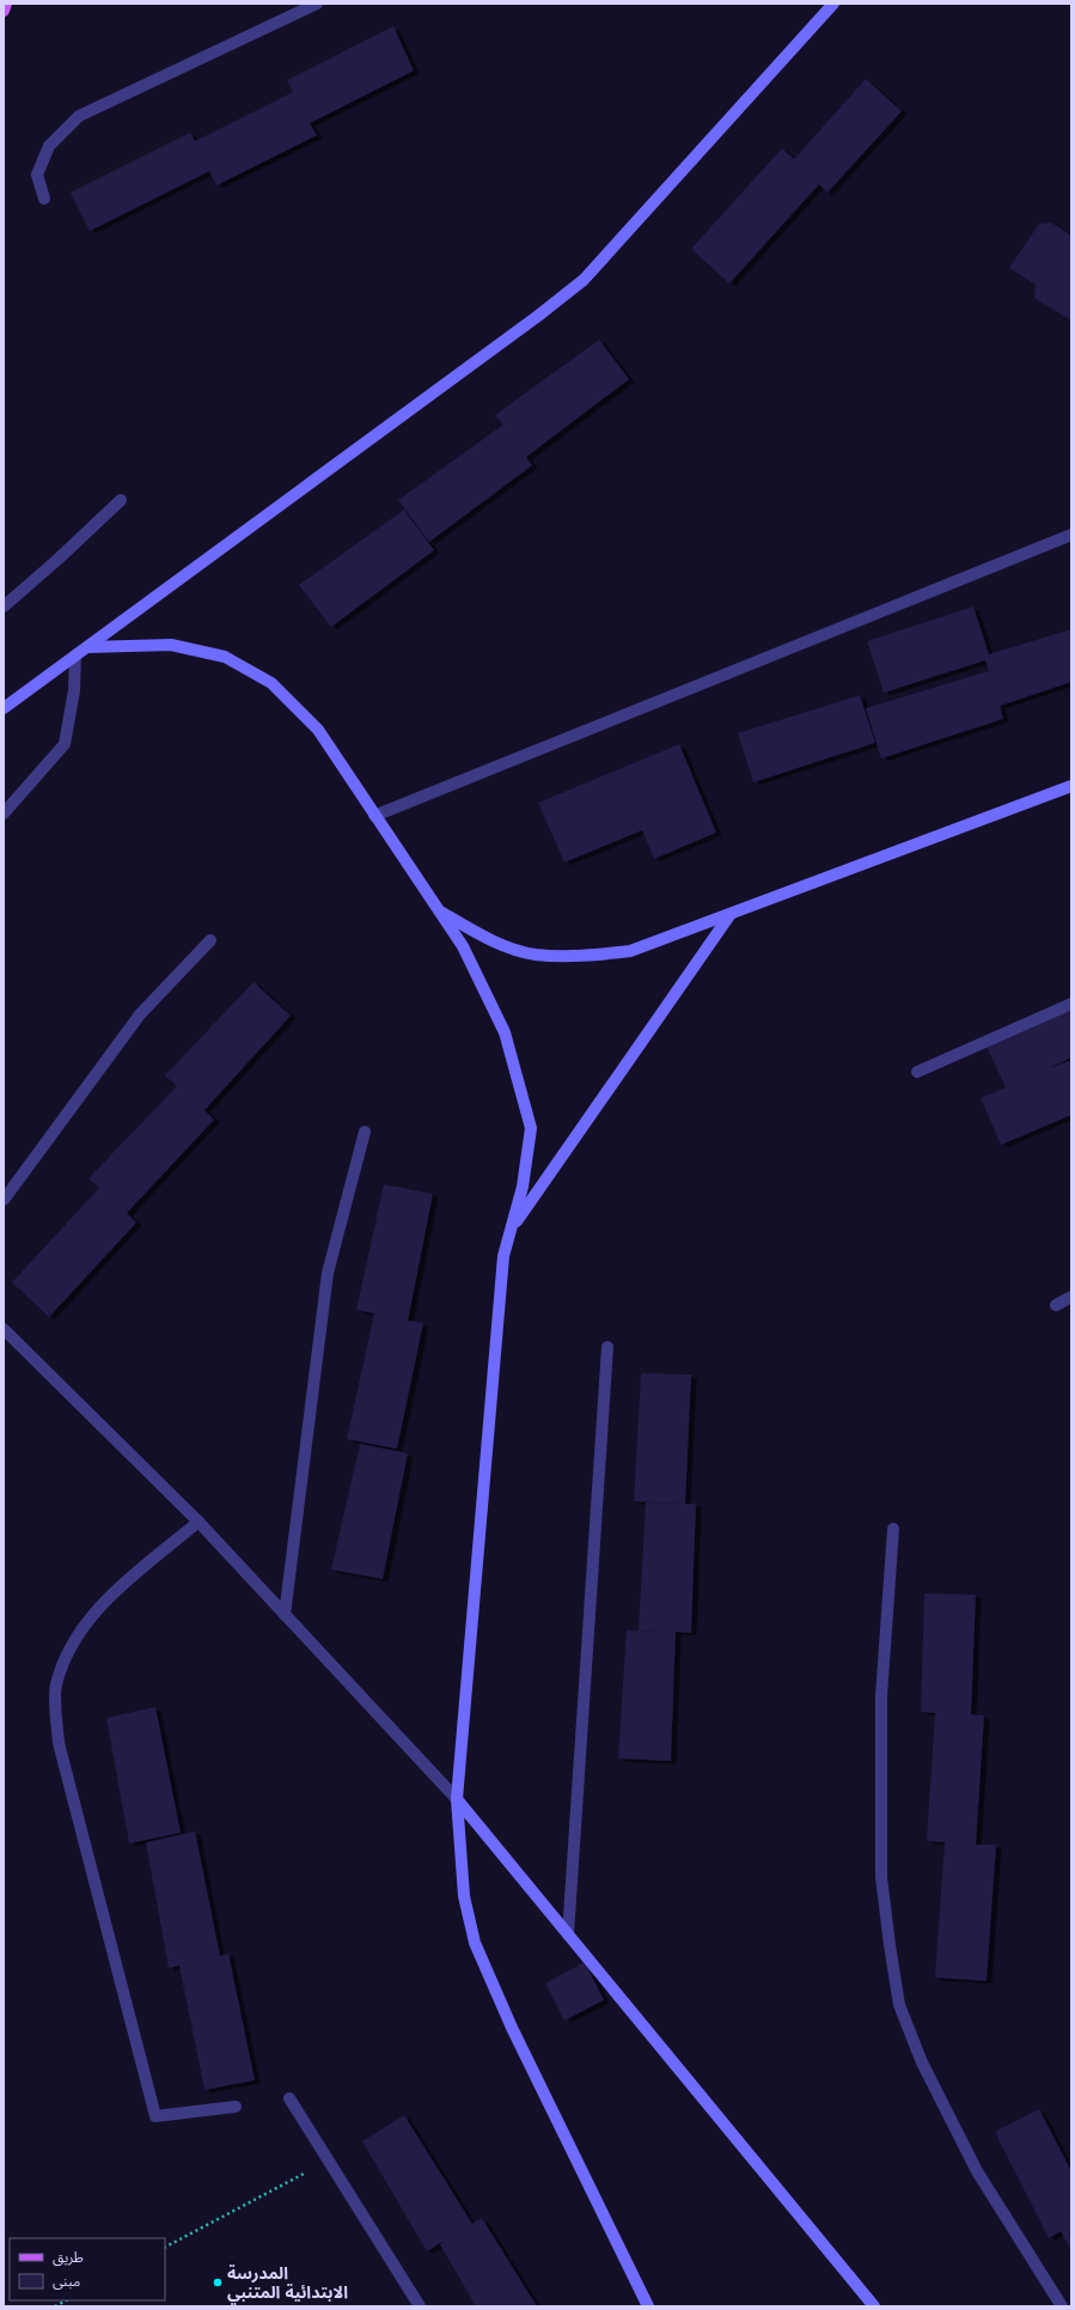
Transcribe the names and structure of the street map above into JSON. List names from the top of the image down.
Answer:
{
  "places": ["المدرسة الابتدائية المتنبي"],
  "legend": ["طريق", "مبنى"]
}
